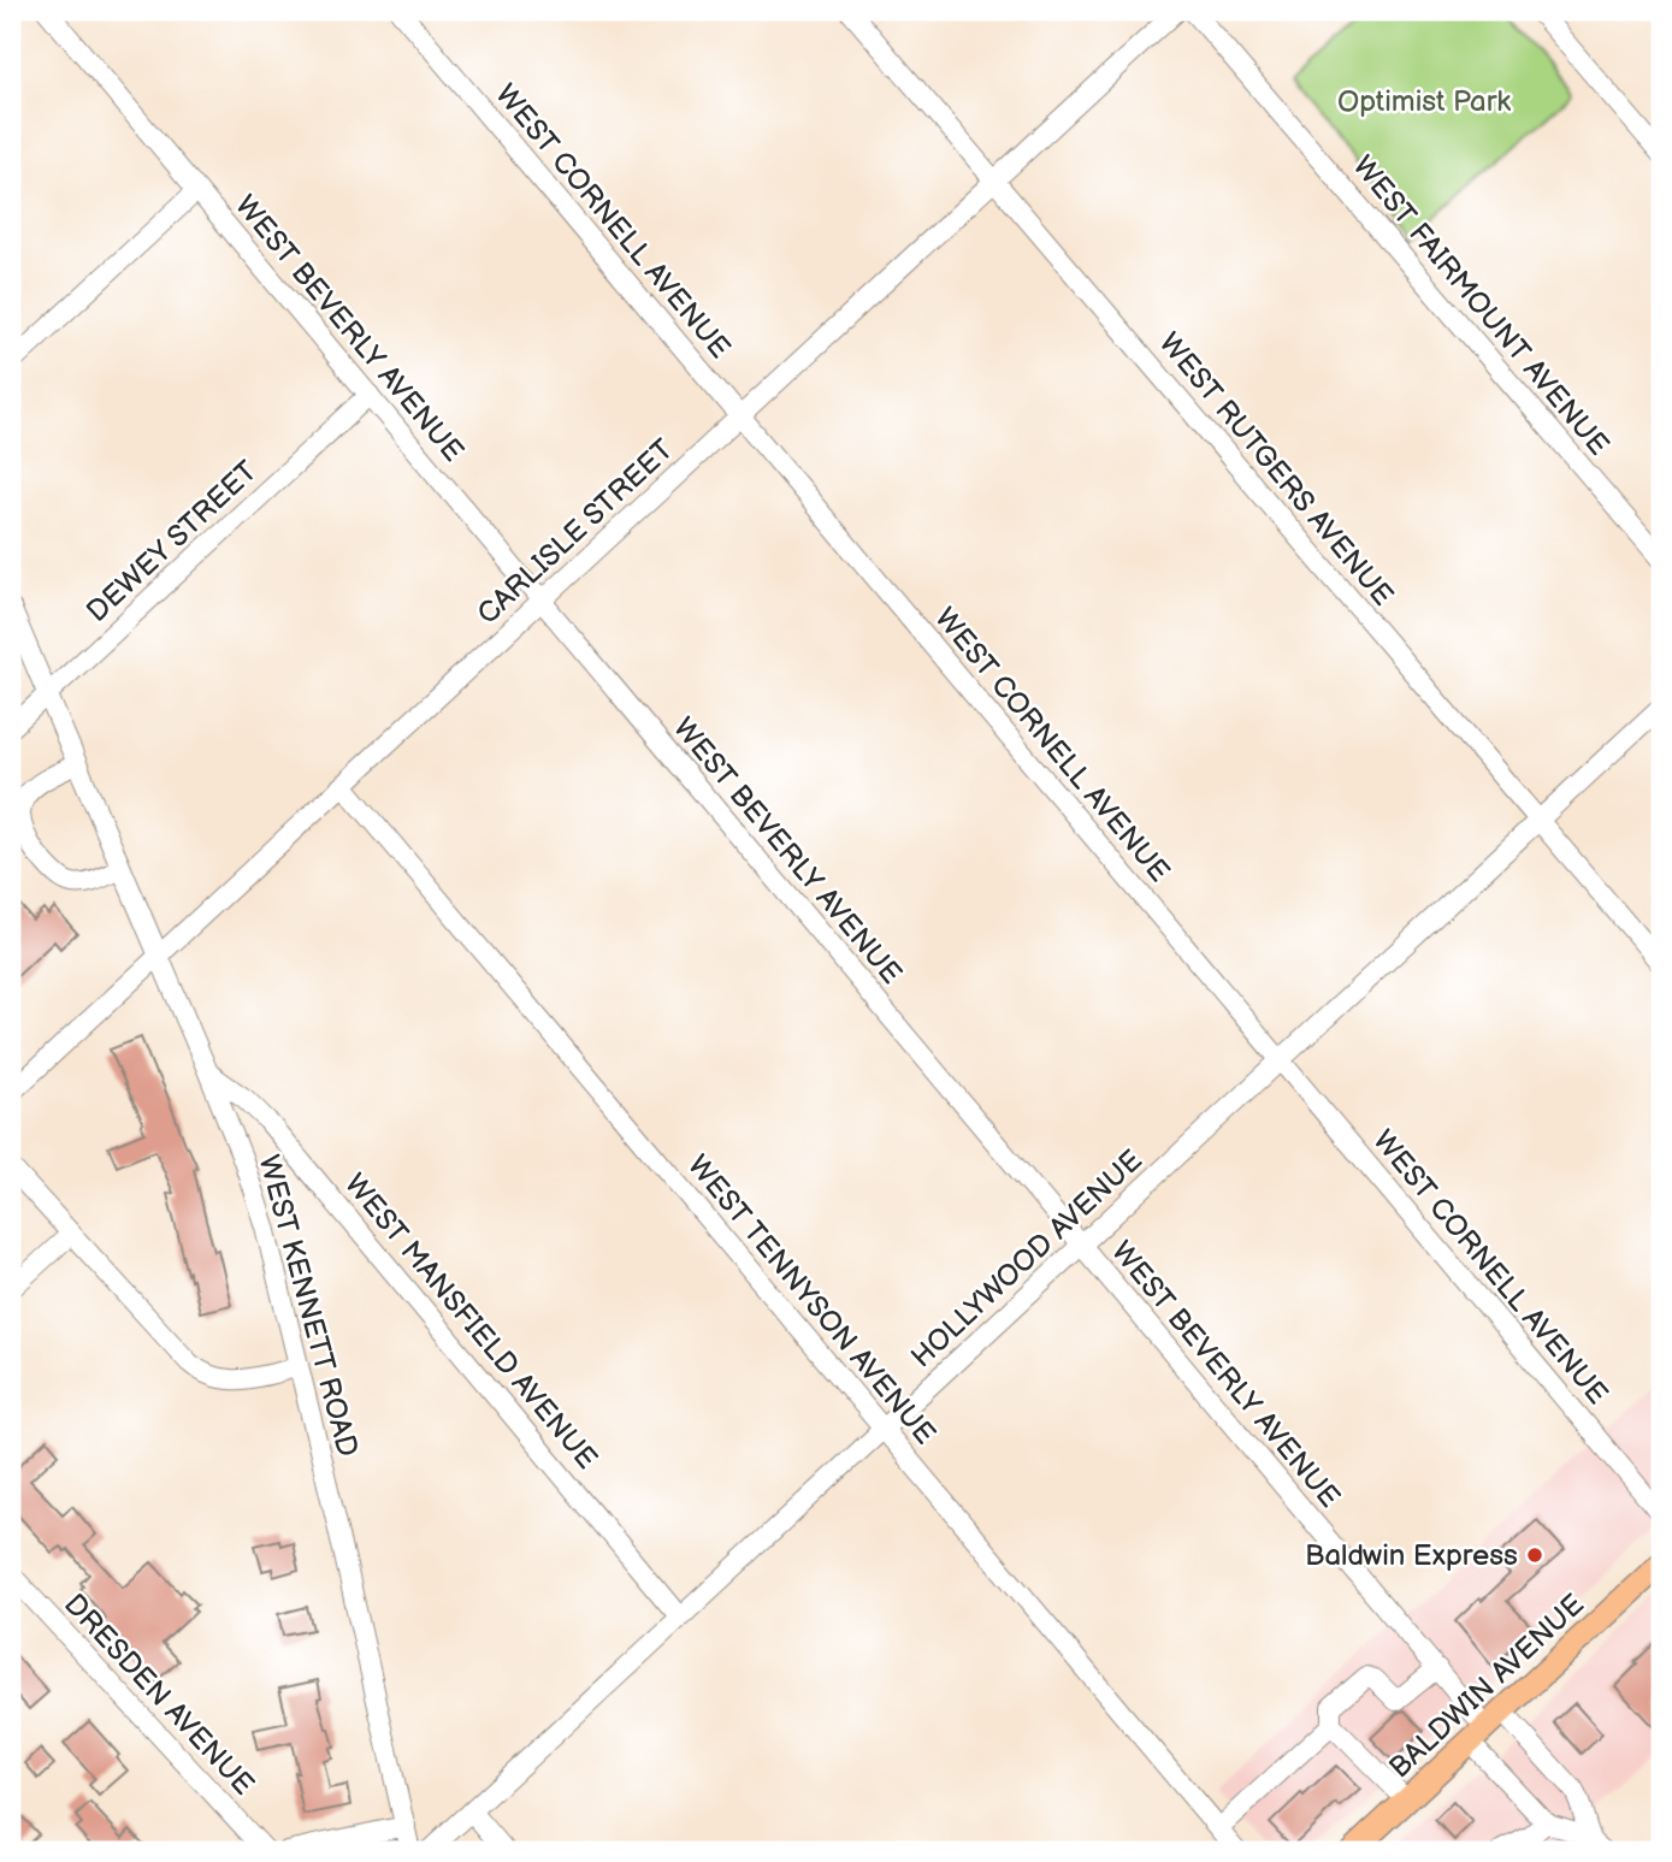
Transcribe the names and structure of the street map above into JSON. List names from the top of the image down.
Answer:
{
  "streets": {
    "main road": ["BALDWIN AVENUE"],
    "street": [
      "WEST CORNELL AVENUE",
      "WEST FAIRMOUNT AVENUE",
      "WEST BEVERLY AVENUE",
      "WEST RUTGERS AVENUE",
      "CARLISLE STREET",
      "DEWEY STREET",
      "HOLLYWOOD AVENUE",
      "WEST TENNYSON AVENUE",
      "WEST KENNETT ROAD",
      "WEST MANSFIELD AVENUE",
      "DRESDEN AVENUE"
    ]
  },
  "crossings": [
    ["WEST CORNELL AVENUE", "CARLISLE STREET"],
    ["WEST CORNELL AVENUE", "HOLLYWOOD AVENUE"],
    ["WEST BEVERLY AVENUE", "CARLISLE STREET"],
    ["WEST BEVERLY AVENUE", "DEWEY STREET"],
    ["WEST BEVERLY AVENUE", "HOLLYWOOD AVENUE"],
    ["WEST BEVERLY AVENUE", "BALDWIN AVENUE"],
    ["WEST RUTGERS AVENUE", "CARLISLE STREET"],
    ["WEST RUTGERS AVENUE", "HOLLYWOOD AVENUE"],
    ["CARLISLE STREET", "WEST TENNYSON AVENUE"],
    ["CARLISLE STREET", "WEST KENNETT ROAD"],
    ["DEWEY STREET", "WEST KENNETT ROAD"],
    ["HOLLYWOOD AVENUE", "WEST TENNYSON AVENUE"],
    ["HOLLYWOOD AVENUE", "WEST MANSFIELD AVENUE"],
    ["WEST KENNETT ROAD", "WEST MANSFIELD AVENUE"]
  ],
  "parks": ["Optimist Park"],
  "places": ["Baldwin Express"]
}
